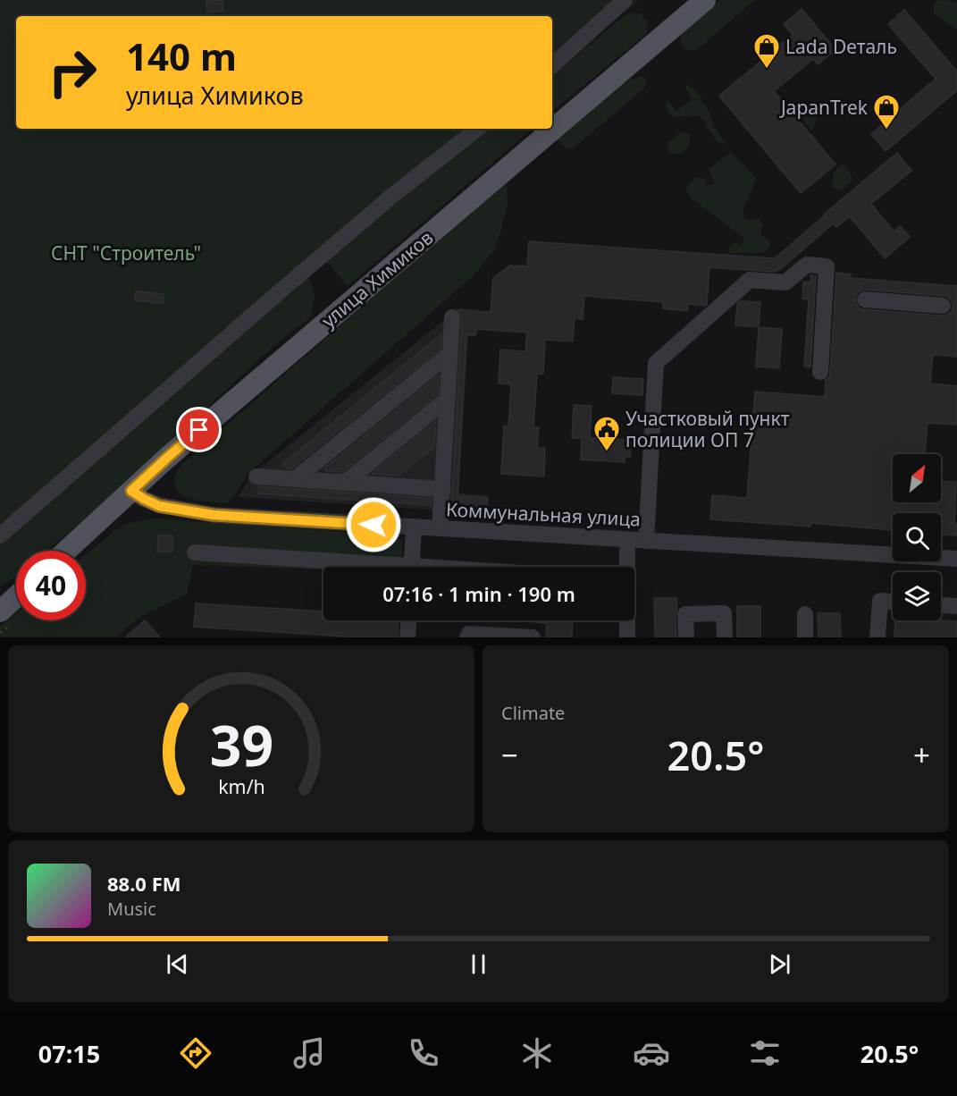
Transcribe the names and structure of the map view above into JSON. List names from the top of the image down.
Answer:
{
  "streets": {
    "main road": ["улица Химиков"],
    "street": ["Коммунальная улица"]
  },
  "crossings": [
    ["улица Химиков", "Коммунальная улица"]
  ],
  "parks": ["СНТ \"Строитель\""],
  "places": {
    "shop": ["Lada Dеталь", "JapanTrek"],
    "public building": ["Участковый пункт полиции ОП 7"]
  },
  "north": "top right",
  "page": {
    "turn": ["140 m", "улица Химиков"],
    "limit": "40",
    "trip": "07:16 · 1 min · 190 m",
    "tile": "Climate",
    "heat": ["−", "20.5°", "+"],
    "song": ["88.0 FM", "Music"],
    "tabs": ["07:15", "20.5°"],
    "gauge": ["39", "km/h"]
  }
}
